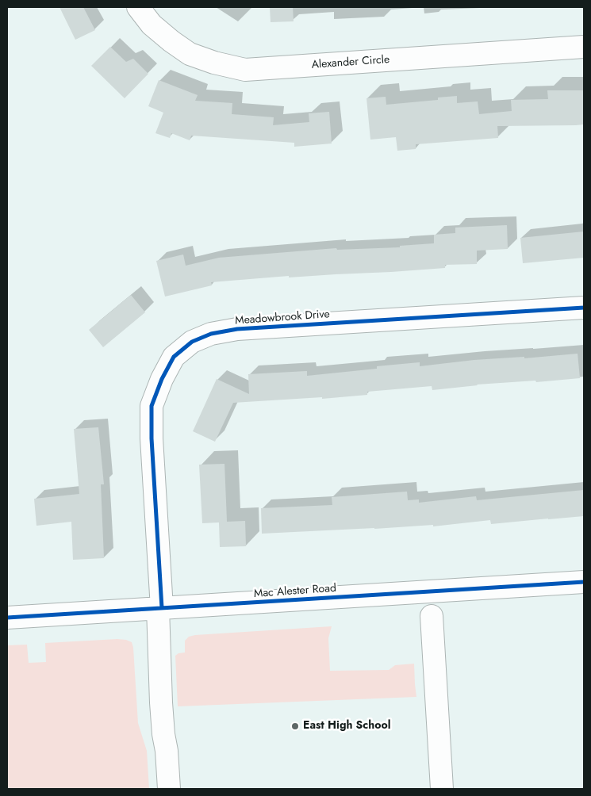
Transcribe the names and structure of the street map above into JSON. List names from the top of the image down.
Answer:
{
  "streets": {
    "street": ["Alexander Circle", "Meadowbrook Drive", "Mac Alester Road"]
  },
  "crossings": [
    ["Meadowbrook Drive", "Mac Alester Road"]
  ],
  "places": ["East High School"]
}
